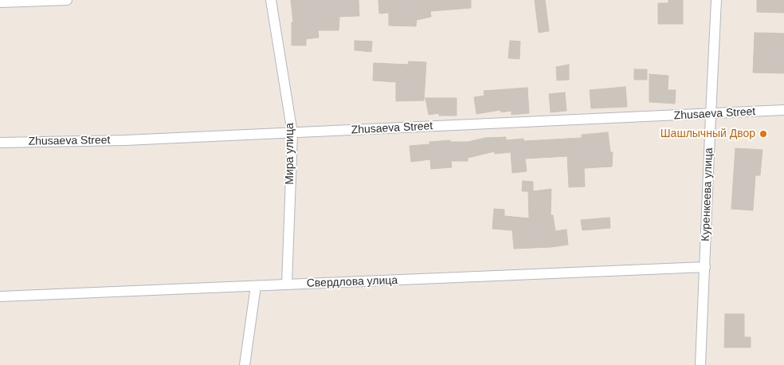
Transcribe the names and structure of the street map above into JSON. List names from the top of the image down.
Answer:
{
  "streets": {
    "street": [
      "Zhusaeva Street",
      "Мира улица",
      "Куренкеева улица",
      "Свердлова улица"
    ]
  },
  "crossings": [
    ["Zhusaeva Street", "Мира улица"],
    ["Zhusaeva Street", "Куренкеева улица"],
    ["Мира улица", "Свердлова улица"],
    ["Куренкеева улица", "Свердлова улица"]
  ],
  "places": ["Шашлычный Двор"]
}
